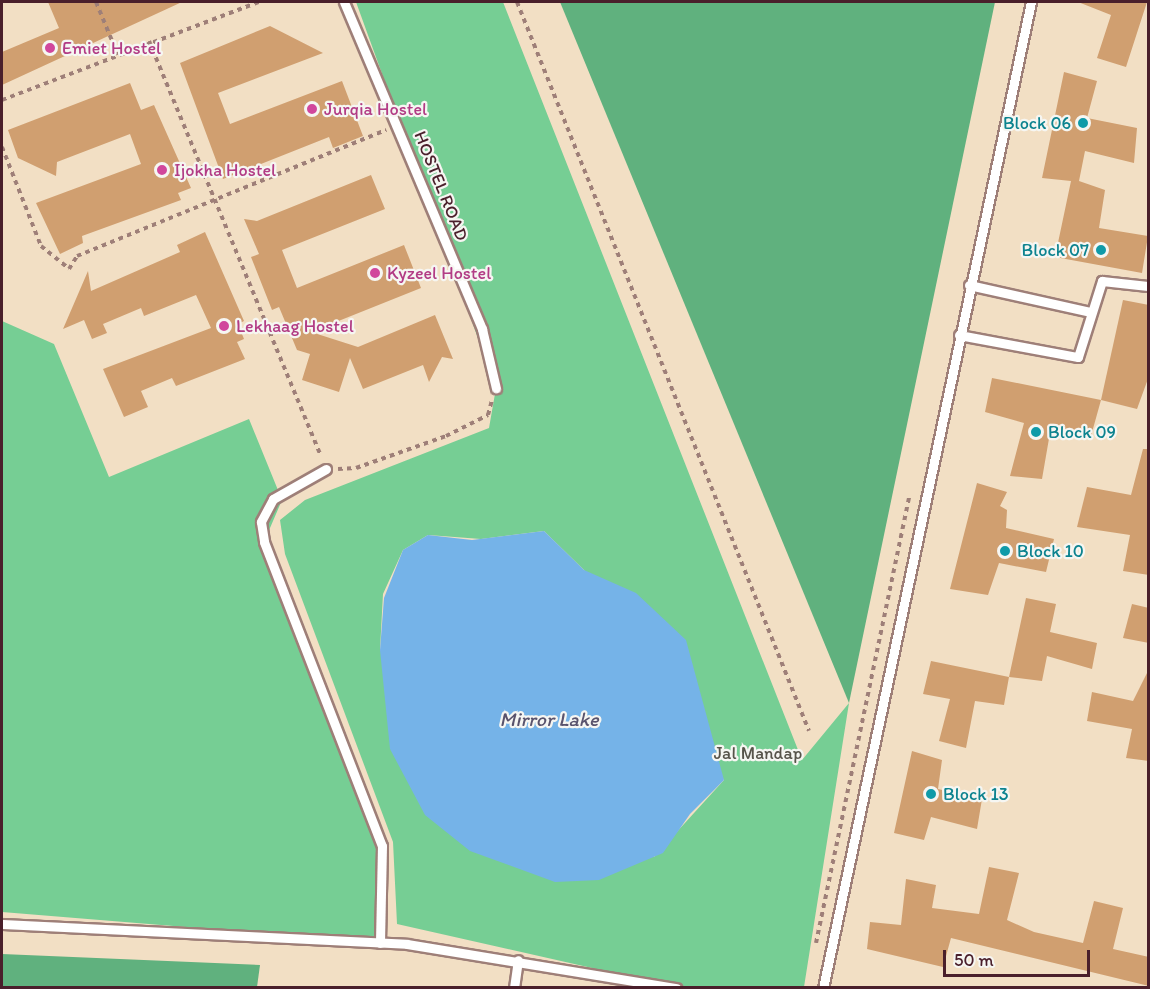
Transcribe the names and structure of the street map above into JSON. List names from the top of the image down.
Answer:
{
  "streets": {
    "lane": ["HOSTEL ROAD"]
  },
  "water": ["Mirror Lake"],
  "parks": ["Jal Mandap"],
  "places": [
    "Emiet Hostel",
    "Jurqia Hostel",
    "Block 06",
    "Ijokha Hostel",
    "Block 07",
    "Kyzeel Hostel",
    "Lekhaag Hostel",
    "Block 09",
    "Block 10",
    "Block 13"
  ],
  "scale_bar": "50 m"
}
